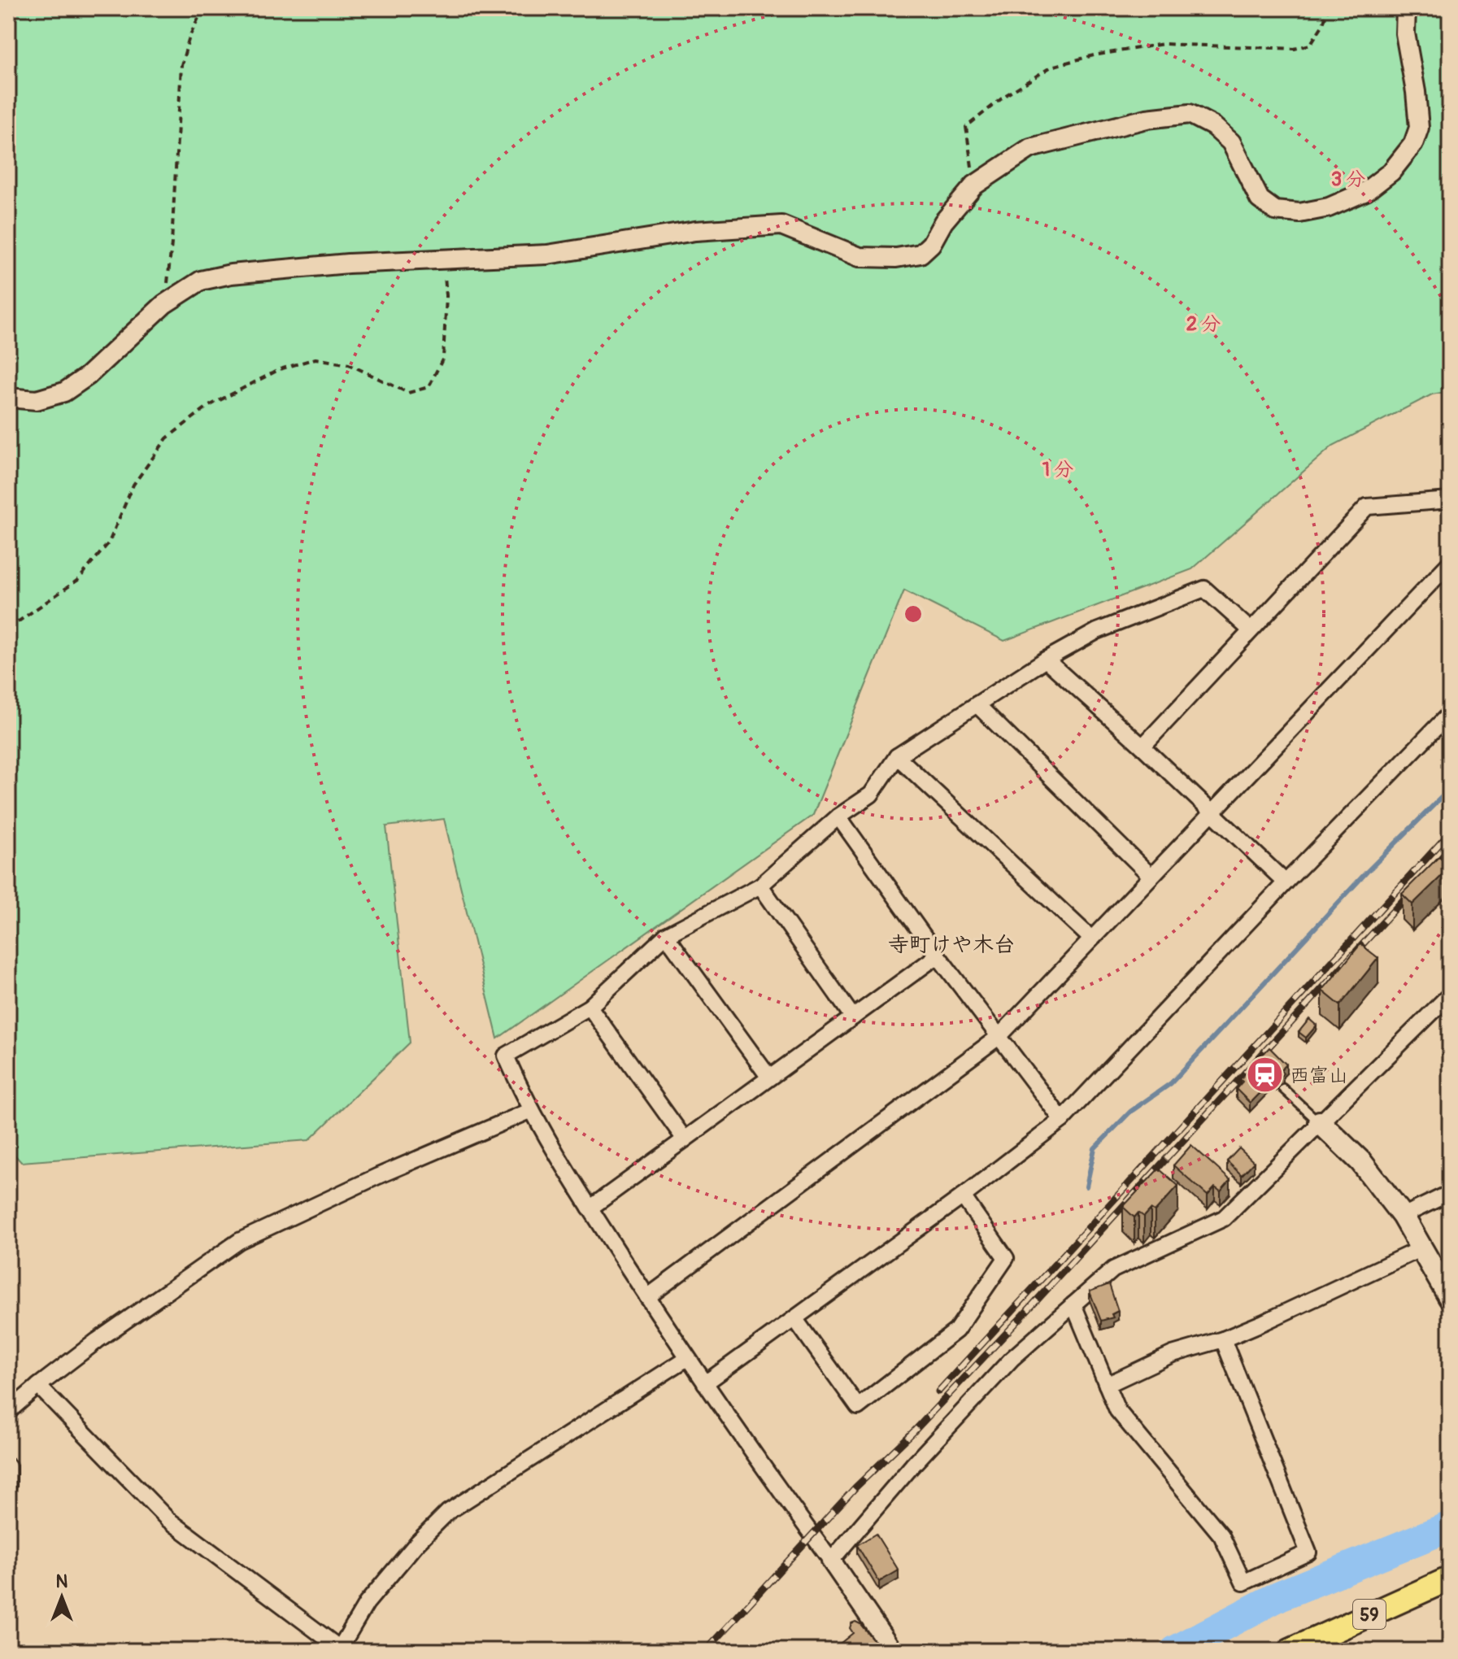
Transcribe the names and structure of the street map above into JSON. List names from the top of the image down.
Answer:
{
  "streets": {
    "main road": ["59"]
  },
  "districts": ["寺町けや木台"],
  "places": {
    "station": ["西富山"]
  },
  "north": "top",
  "rings": ["3 分", "2 分", "1 分"]
}
